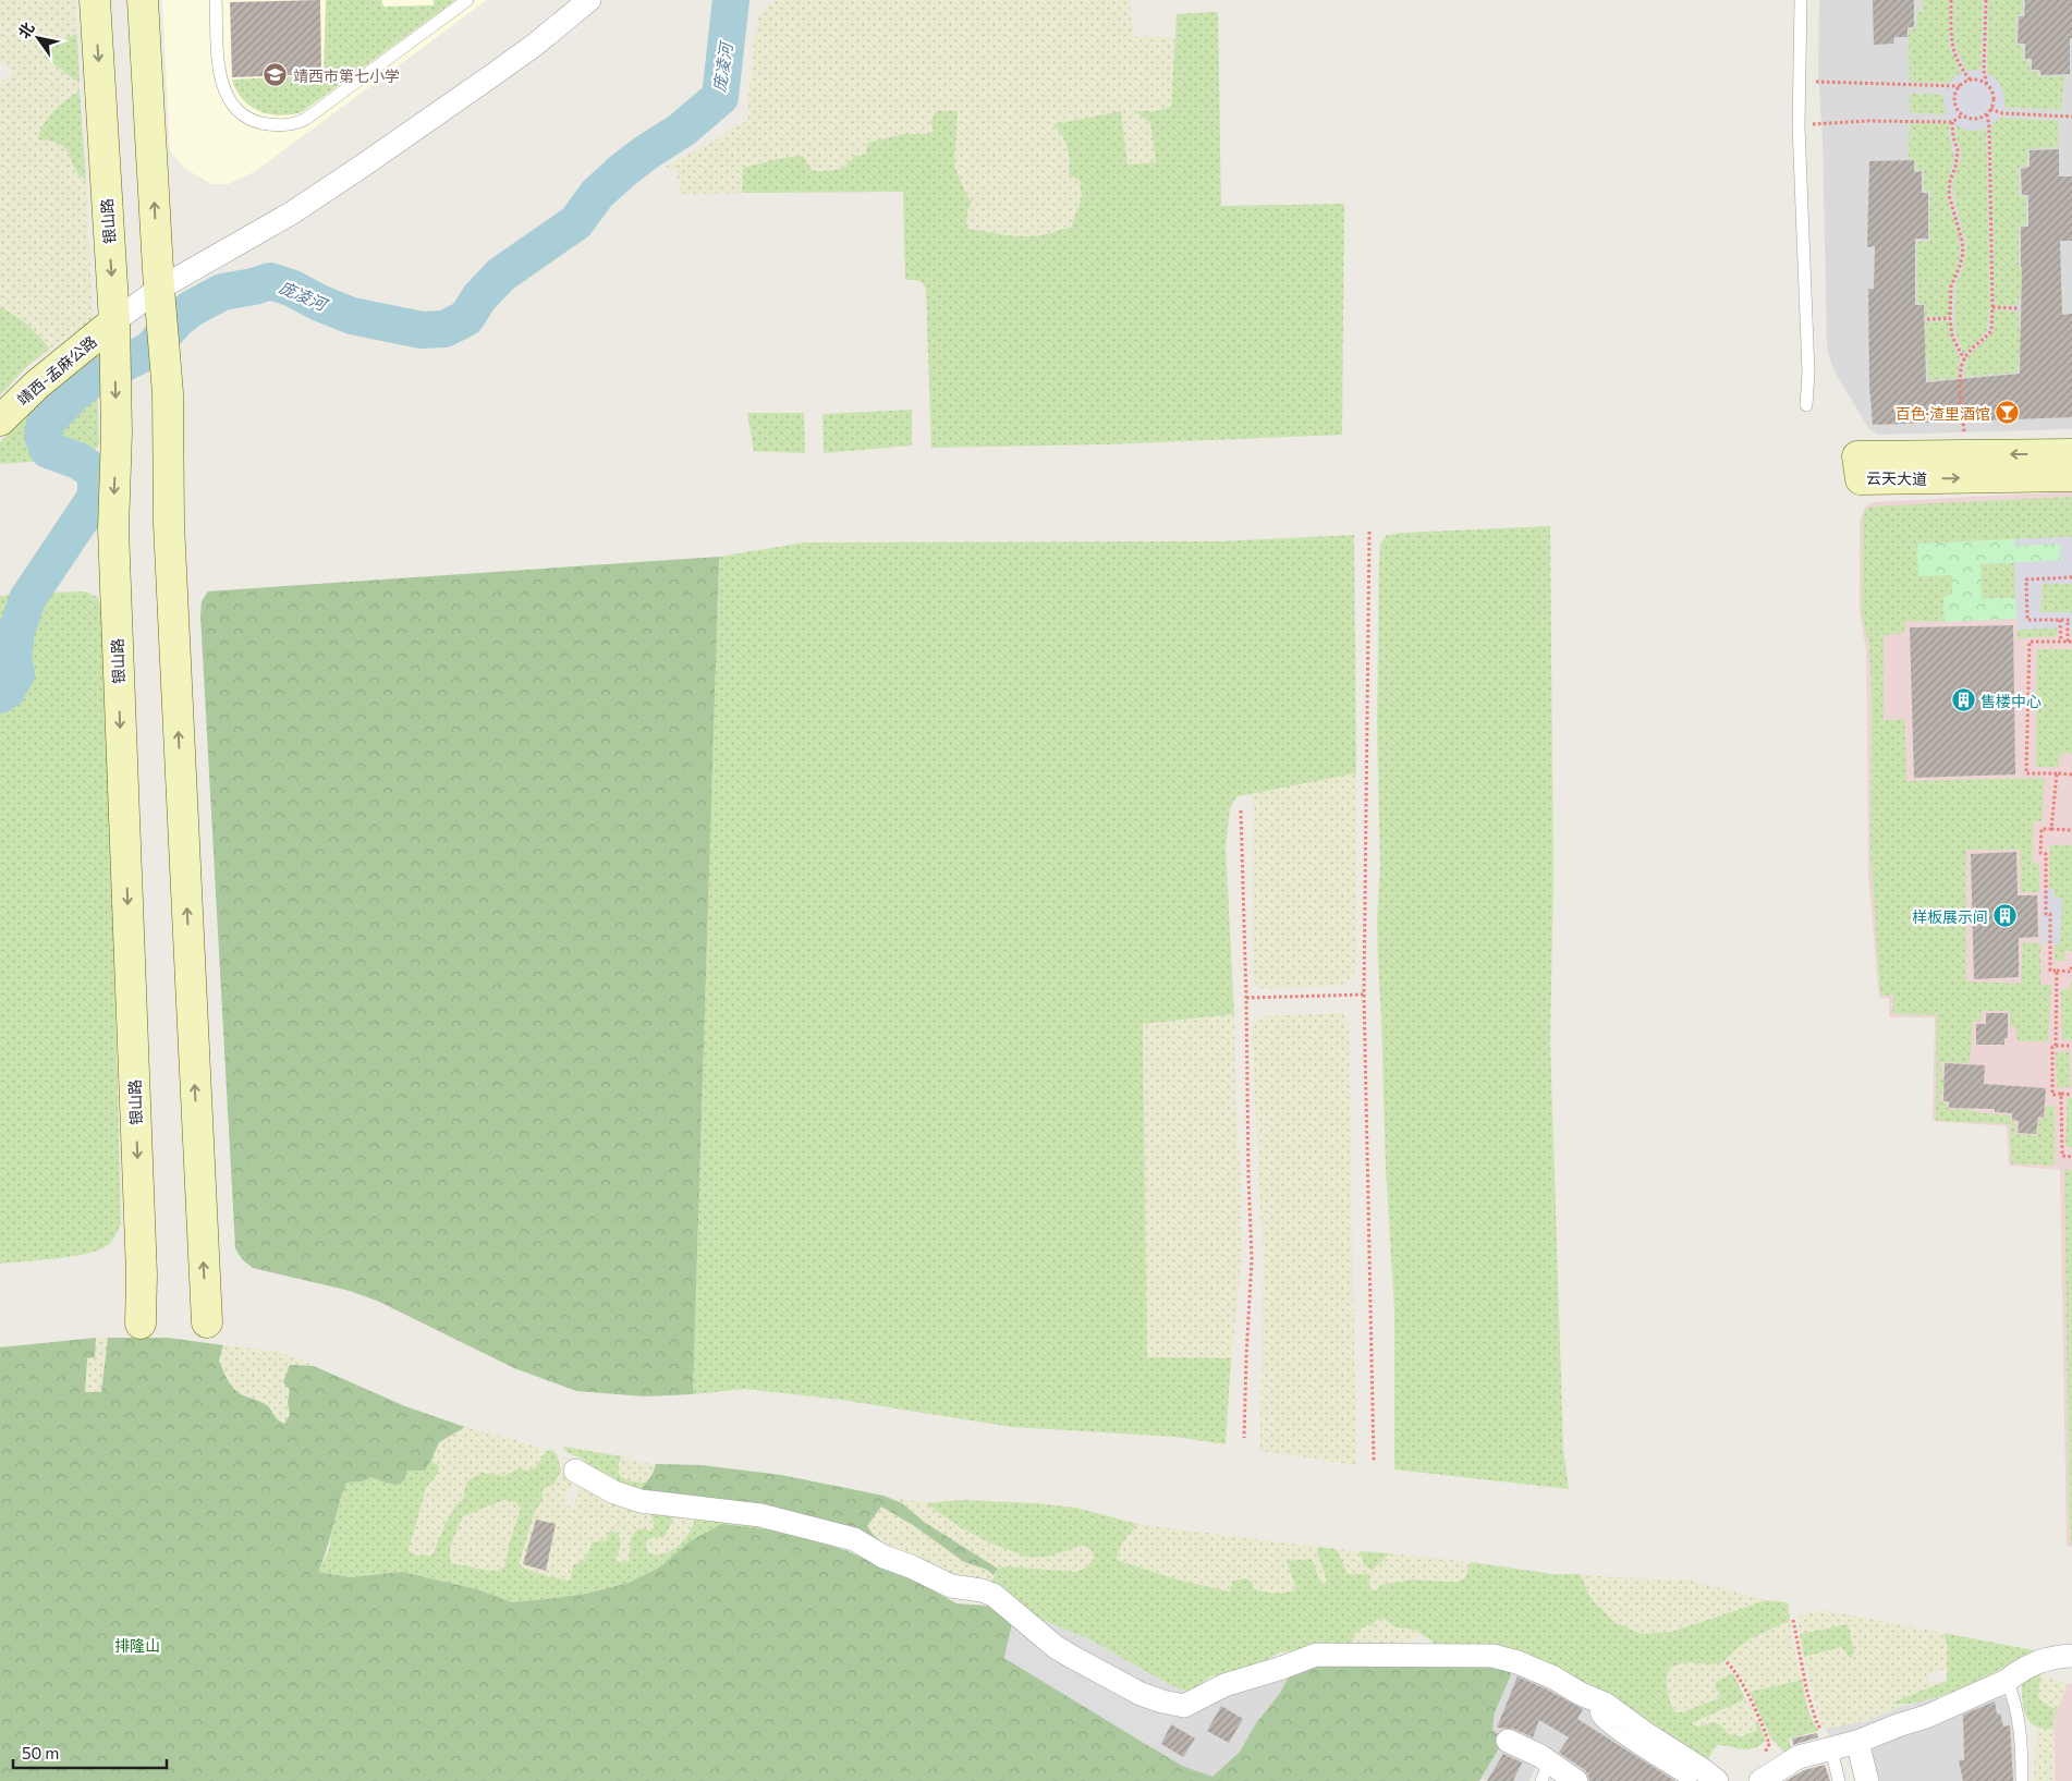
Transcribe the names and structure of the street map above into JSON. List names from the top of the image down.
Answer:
{
  "streets": {
    "main road": ["银山路", "靖西-孟麻公路", "云天大道"]
  },
  "crossings": [
    ["银山路", "靖西-孟麻公路"]
  ],
  "water": ["庞凌河"],
  "parks": ["排隆山"],
  "places": {
    "school or university": ["靖西市第七小学"],
    "bar": ["百色·渣里酒馆"],
    "building": ["售楼中心", "样板展示间"]
  },
  "scale_bar": "50 m",
  "north": "top left"
}
